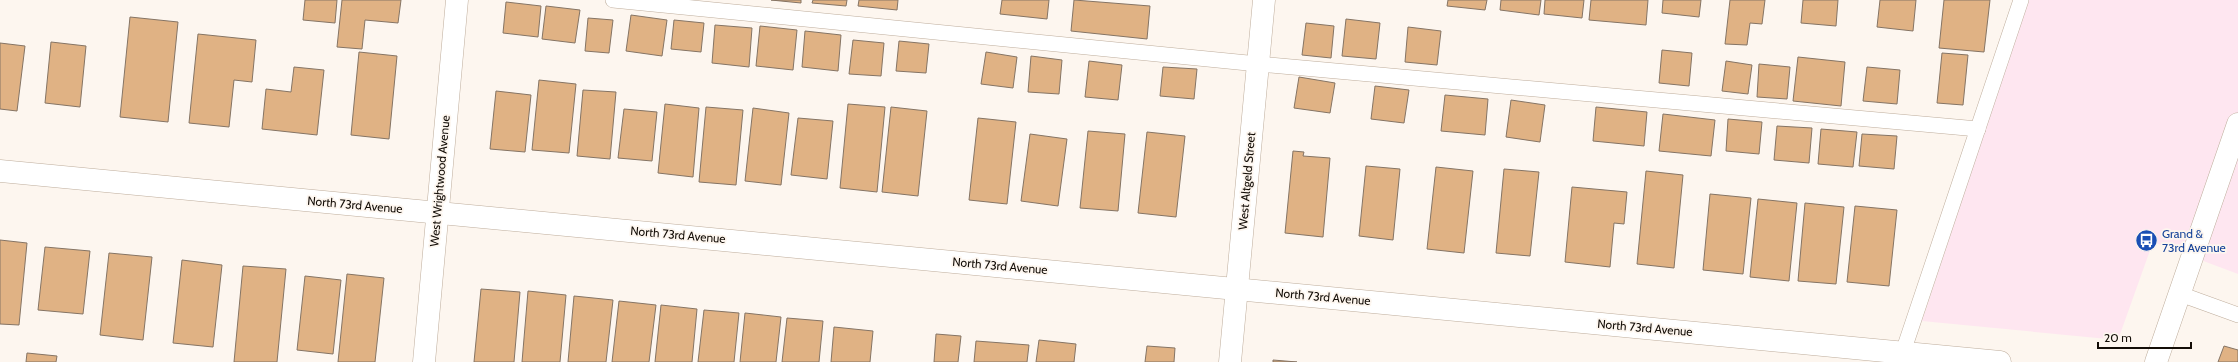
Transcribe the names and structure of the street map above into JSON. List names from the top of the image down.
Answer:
{
  "streets": {
    "street": ["West Wrightwood Avenue", "West Altgeld Street", "North 73rd Avenue"]
  },
  "crossings": [
    ["West Wrightwood Avenue", "North 73rd Avenue"],
    ["West Altgeld Street", "North 73rd Avenue"]
  ],
  "places": {
    "bus stop": ["Grand & 73rd Avenue"]
  },
  "scale_bar": "20 m"
}
